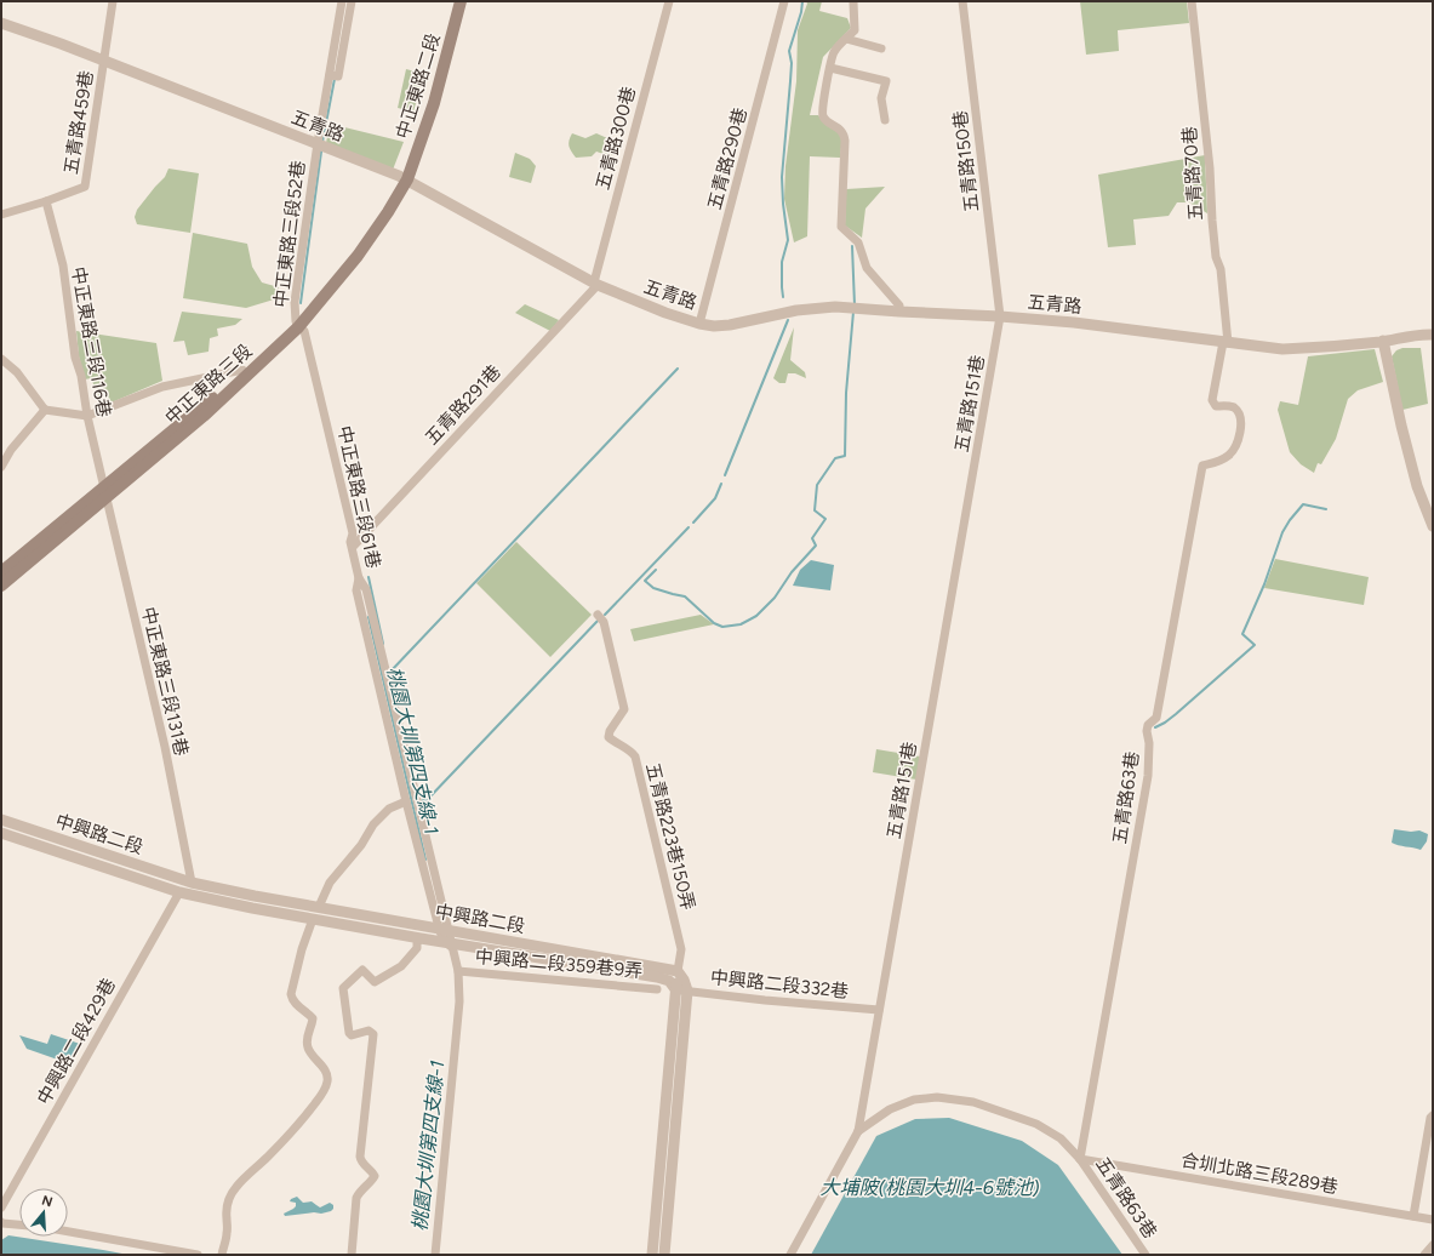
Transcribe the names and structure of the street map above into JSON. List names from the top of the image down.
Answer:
{
  "streets": {
    "main road": ["中正東路二段", "中正東路三段"],
    "street": [
      "五青路459巷",
      "五青路",
      "五青路300巷",
      "五青路290巷",
      "五青路150巷",
      "五青路70巷",
      "中正東路三段52巷",
      "中正東路三段116巷",
      "五青路151巷",
      "五青路291巷",
      "中正東路三段61巷",
      "中正東路三段131巷",
      "五青路63巷",
      "中興路二段",
      "五青路223巷150弄",
      "中興路二段359巷9弄",
      "中興路二段332巷",
      "中興路二段429巷",
      "合圳北路三段289巷"
    ]
  },
  "crossings": [
    ["中正東路二段", "五青路"],
    ["中正東路二段", "中正東路三段"],
    ["五青路459巷", "五青路"],
    ["五青路459巷", "中正東路三段116巷"],
    ["五青路", "五青路300巷"],
    ["五青路", "五青路290巷"],
    ["五青路", "五青路150巷"],
    ["五青路", "五青路70巷"],
    ["五青路", "中正東路三段52巷"],
    ["五青路", "中正東路三段"],
    ["五青路", "五青路151巷"],
    ["五青路", "五青路291巷"],
    ["五青路", "五青路63巷"],
    ["五青路300巷", "五青路291巷"],
    ["五青路150巷", "五青路151巷"],
    ["五青路70巷", "五青路63巷"],
    ["中正東路三段52巷", "中正東路三段"],
    ["中正東路三段52巷", "中正東路三段61巷"],
    ["中正東路三段116巷", "中正東路三段"],
    ["中正東路三段116巷", "中正東路三段131巷"],
    ["中正東路三段", "中正東路三段61巷"],
    ["中正東路三段", "中正東路三段131巷"],
    ["五青路151巷", "中興路二段332巷"],
    ["五青路291巷", "中正東路三段61巷"],
    ["中正東路三段61巷", "中興路二段"],
    ["中正東路三段131巷", "中興路二段"],
    ["五青路63巷", "合圳北路三段289巷"],
    ["中興路二段", "五青路223巷150弄"],
    ["中興路二段", "中興路二段332巷"],
    ["中興路二段", "中興路二段429巷"]
  ],
  "water": ["桃園大圳第四支線-1", "大埔陂(桃園大圳4-6號池)"],
  "north": "top"
}
